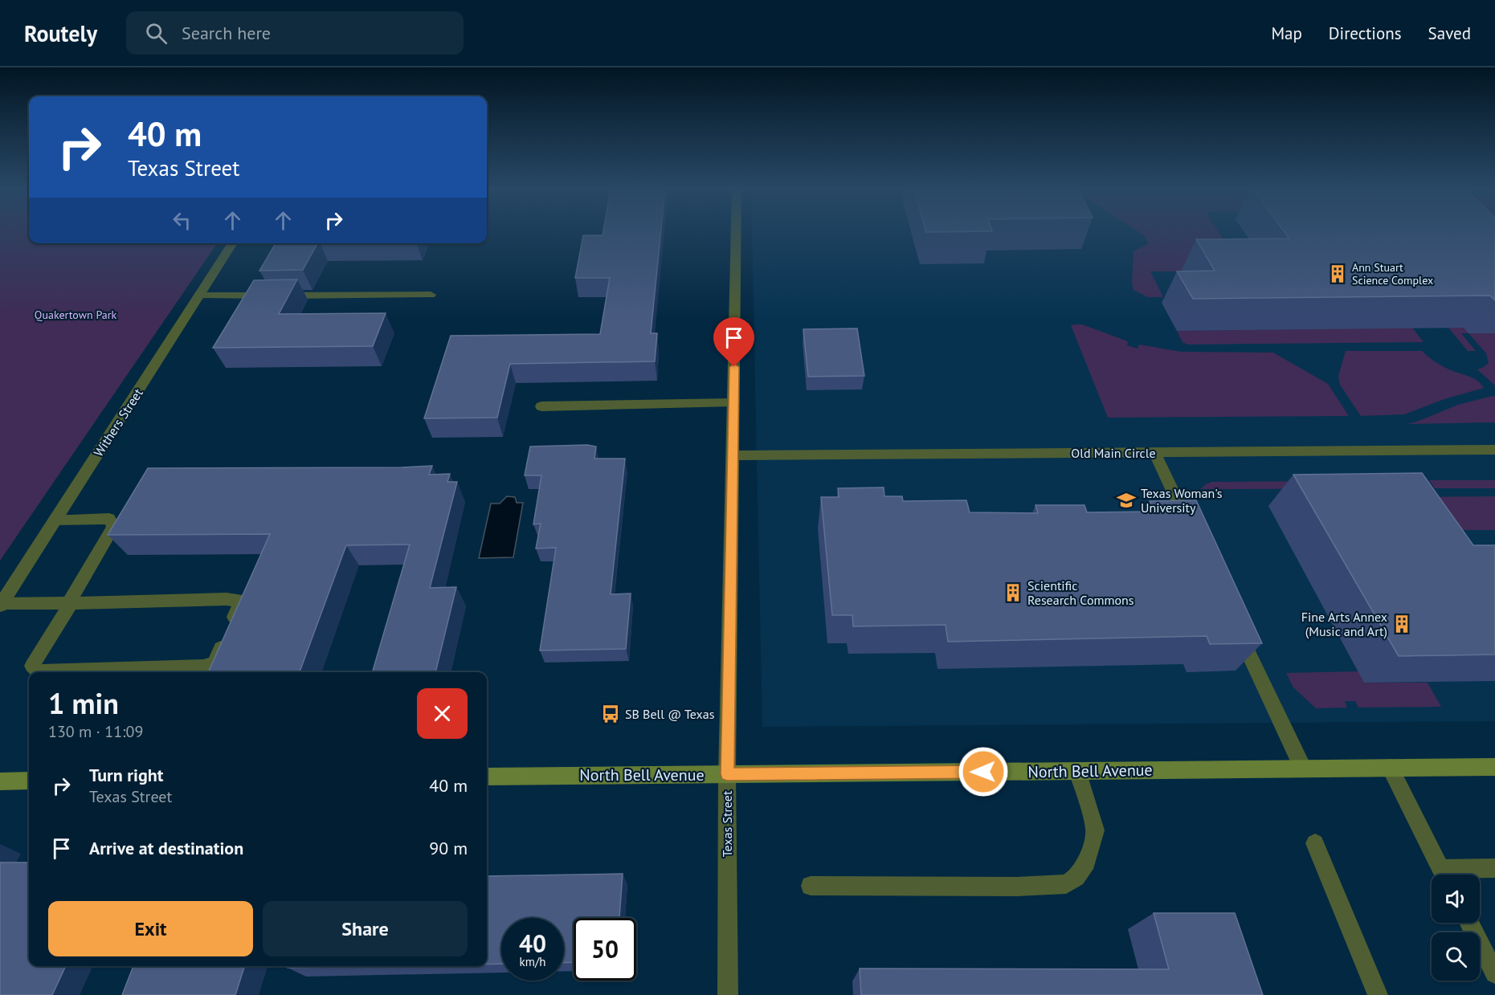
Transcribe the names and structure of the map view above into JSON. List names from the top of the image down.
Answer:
{
  "streets": {
    "main road": ["North Bell Avenue"],
    "street": ["Withers Street", "Old Main Circle", "Texas Street"]
  },
  "crossings": [
    ["Old Main Circle", "Texas Street"],
    ["North Bell Avenue", "Texas Street"]
  ],
  "parks": ["Quakertown Park"],
  "places": {
    "building": ["Ann Stuart Science Complex", "Scientific Research Commons", "Fine Arts Annex (Music and Art)"],
    "school or university": ["Texas Woman's University"],
    "bus stop": ["SB Bell @ Texas"]
  },
  "page": {
    "header": "Routely",
    "search": "Search here",
    "nav": ["Map", "Directions", "Saved"],
    "turn": ["40 m", "Texas Street"],
    "heading": ["1 min", "130 m · 11:09"],
    "list": [
      {
        "name": "Turn right",
        "note": "Texas Street",
        "value": "40 m"
      },
      {
        "name": "Arrive at destination",
        "value": "90 m"
      }
    ],
    "buttons": ["Exit", "Share"],
    "speed": "40 km/h",
    "limit": "50"
  }
}
